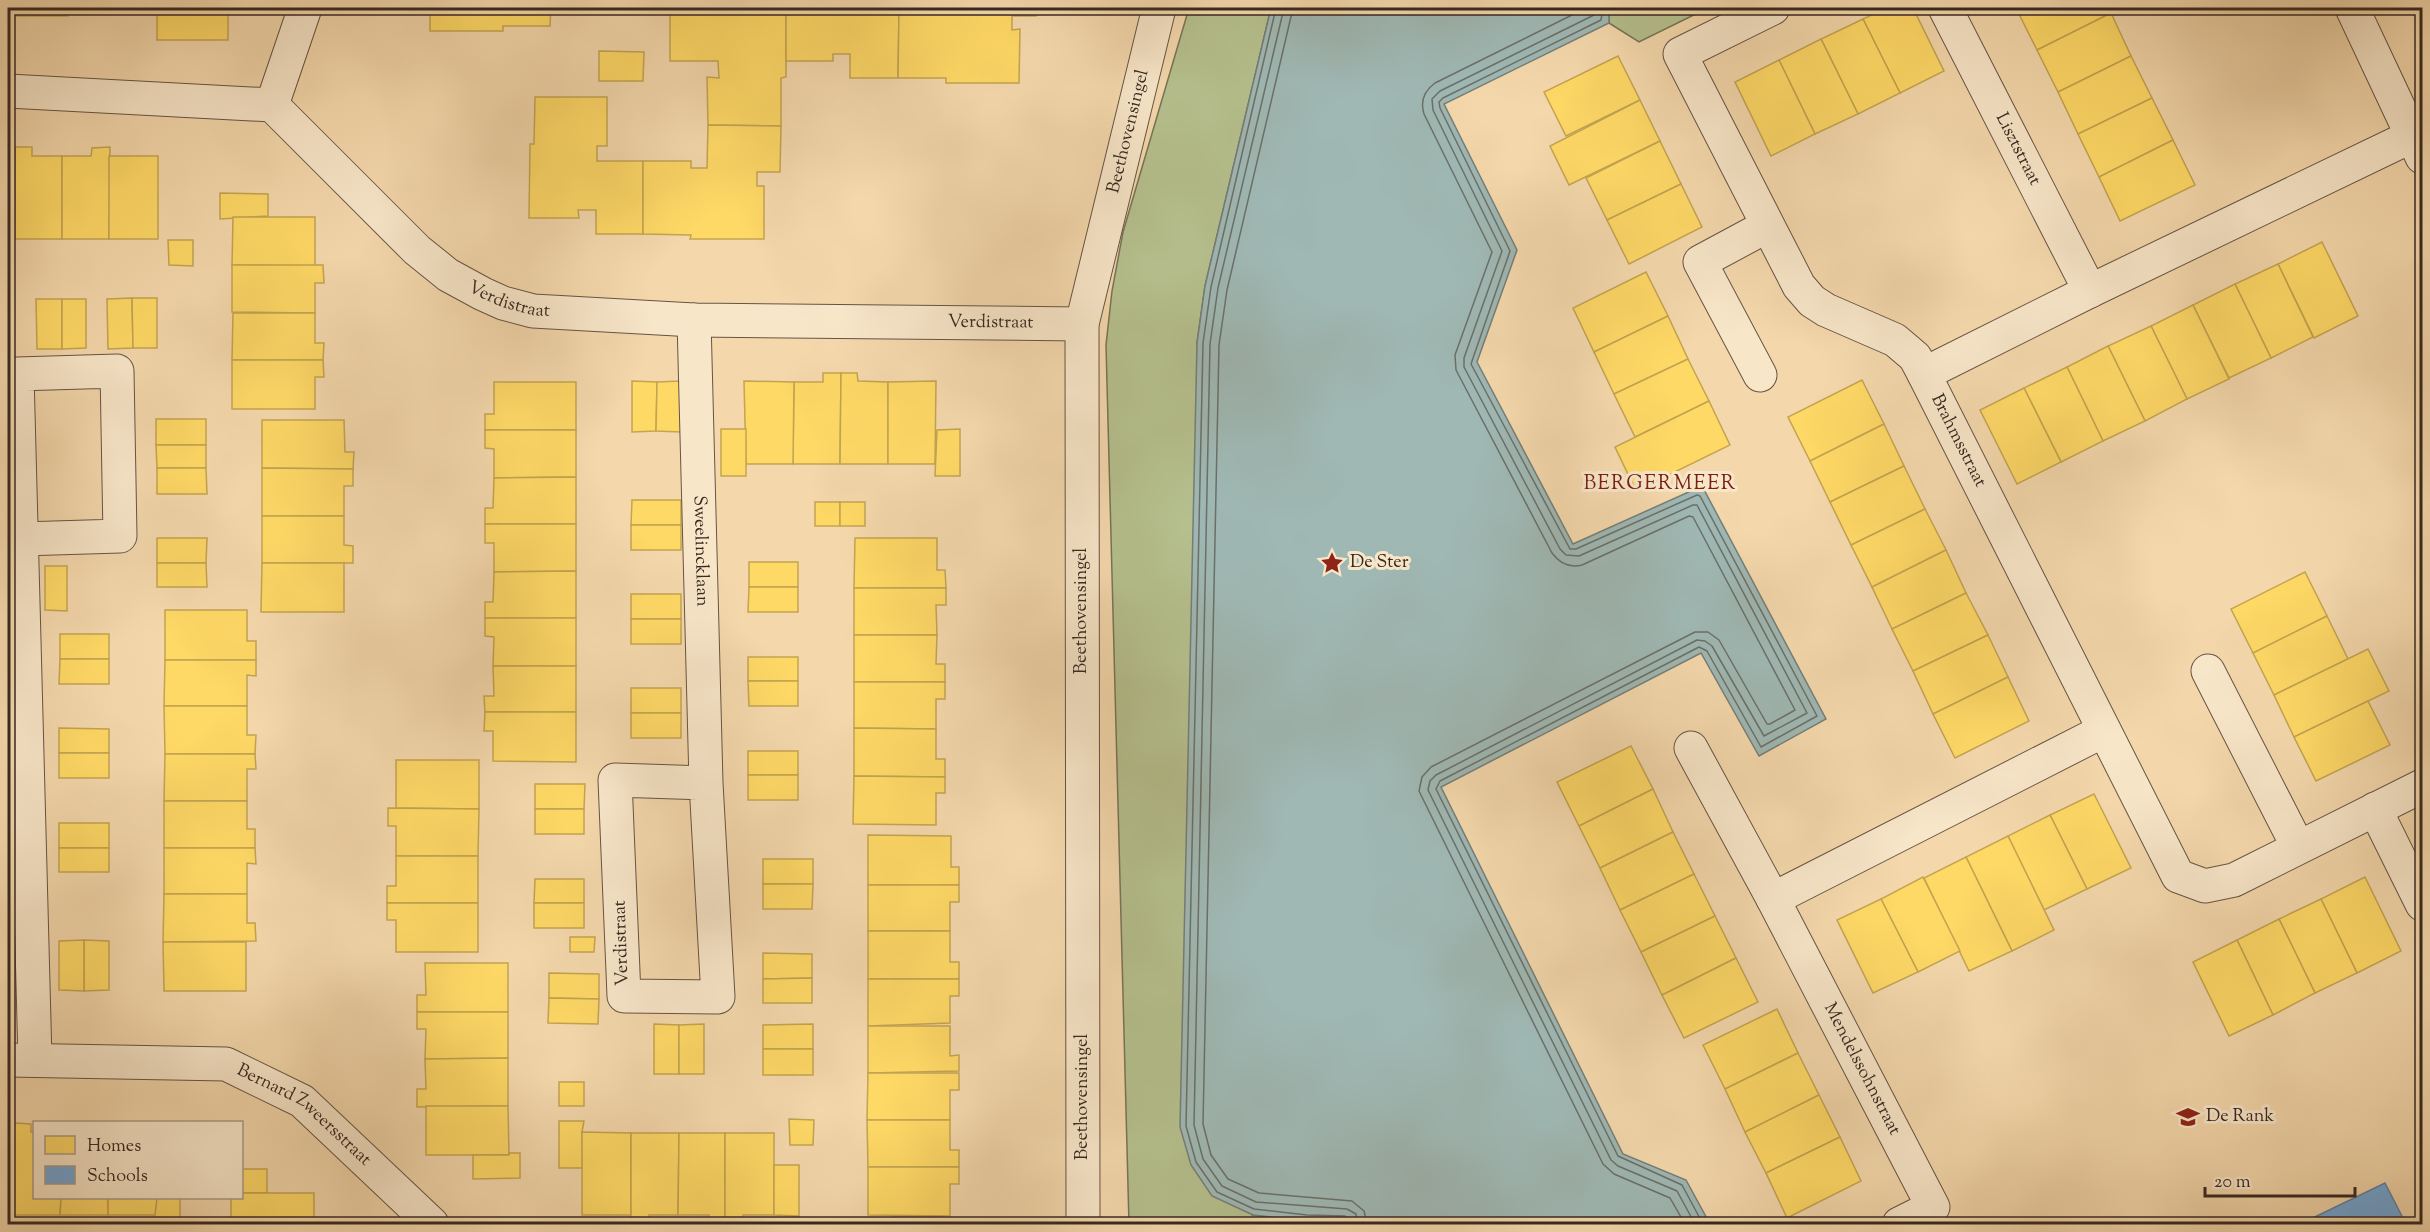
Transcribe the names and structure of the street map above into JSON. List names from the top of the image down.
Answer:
{
  "streets": {
    "street": [
      "Beethovensingel",
      "Lisztstraat",
      "Verdistraat",
      "Brahmsstraat",
      "Sweelincklaan",
      "Mendelssohnstraat",
      "Bernard Zweersstraat"
    ]
  },
  "crossings": [
    ["Beethovensingel", "Verdistraat"],
    ["Lisztstraat", "Brahmsstraat"],
    ["Verdistraat", "Sweelincklaan"]
  ],
  "districts": ["BERGERMEER"],
  "places": {
    "place": ["De Ster"],
    "school or university": ["De Rank"]
  },
  "legend": ["Homes", "Schools"],
  "scale_bar": "20 m"
}
